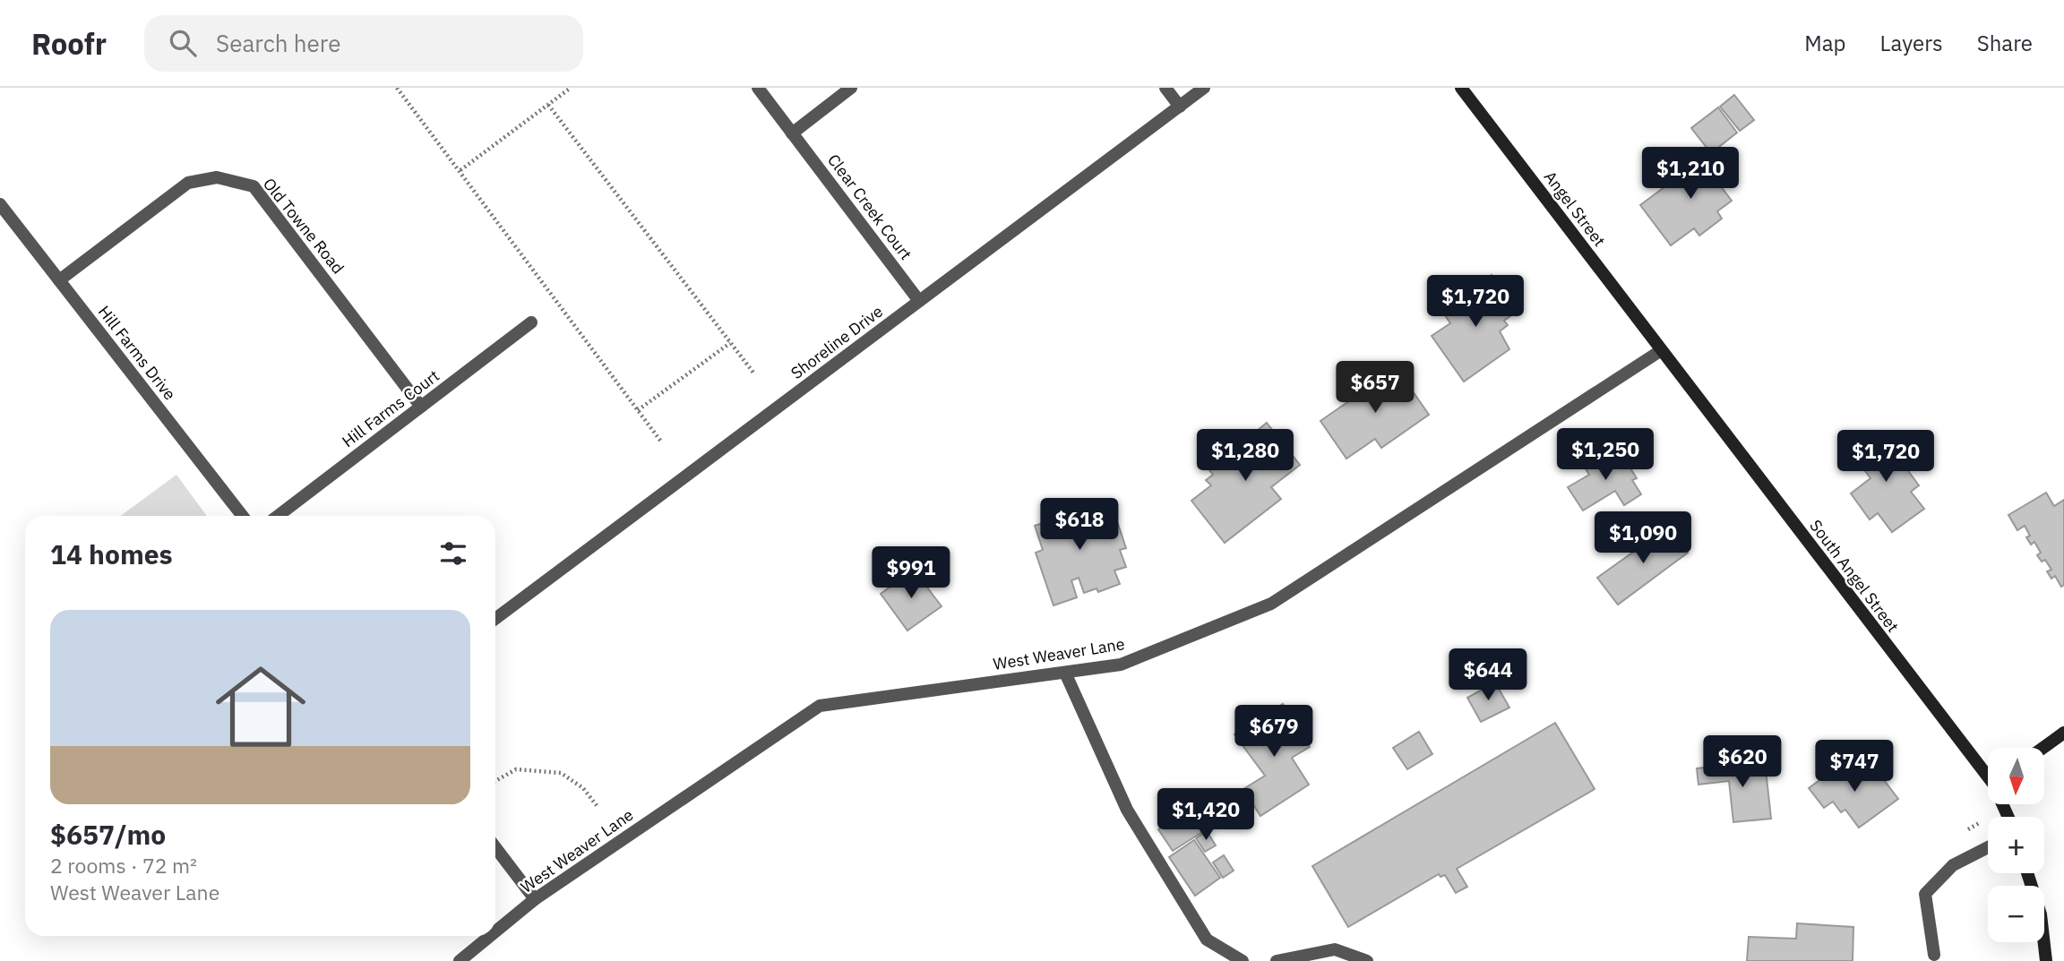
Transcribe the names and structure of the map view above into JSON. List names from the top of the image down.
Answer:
{
  "streets": {
    "main road": ["Angel Street", "South Angel Street"],
    "street": [
      "Clear Creek Court",
      "Old Towne Road",
      "Shoreline Drive",
      "Hill Farms Drive",
      "Hill Farms Court",
      "West Weaver Lane"
    ]
  },
  "crossings": [
    ["Clear Creek Court", "Shoreline Drive"],
    ["Angel Street", "South Angel Street"],
    ["Angel Street", "West Weaver Lane"],
    ["Old Towne Road", "Hill Farms Drive"],
    ["Old Towne Road", "Hill Farms Court"],
    ["South Angel Street", "West Weaver Lane"]
  ],
  "north": "bottom",
  "page": {
    "header": "Roofr",
    "search": "Search here",
    "nav": ["Map", "Layers", "Share"],
    "price": [
      "$1,210",
      "$1,720",
      "$657",
      "$1,250",
      "$1,280",
      "$1,720",
      "$618",
      "$1,090",
      "$991",
      "$644",
      "$679",
      "$620",
      "$747",
      "$1,420"
    ],
    "heading": "14 homes",
    "list": [
      {
        "name": "$657/mo",
        "note": "2 rooms · 72 m² · West Weaver Lane"
      }
    ],
    "map_buttons": ["+", "−"]
  }
}
